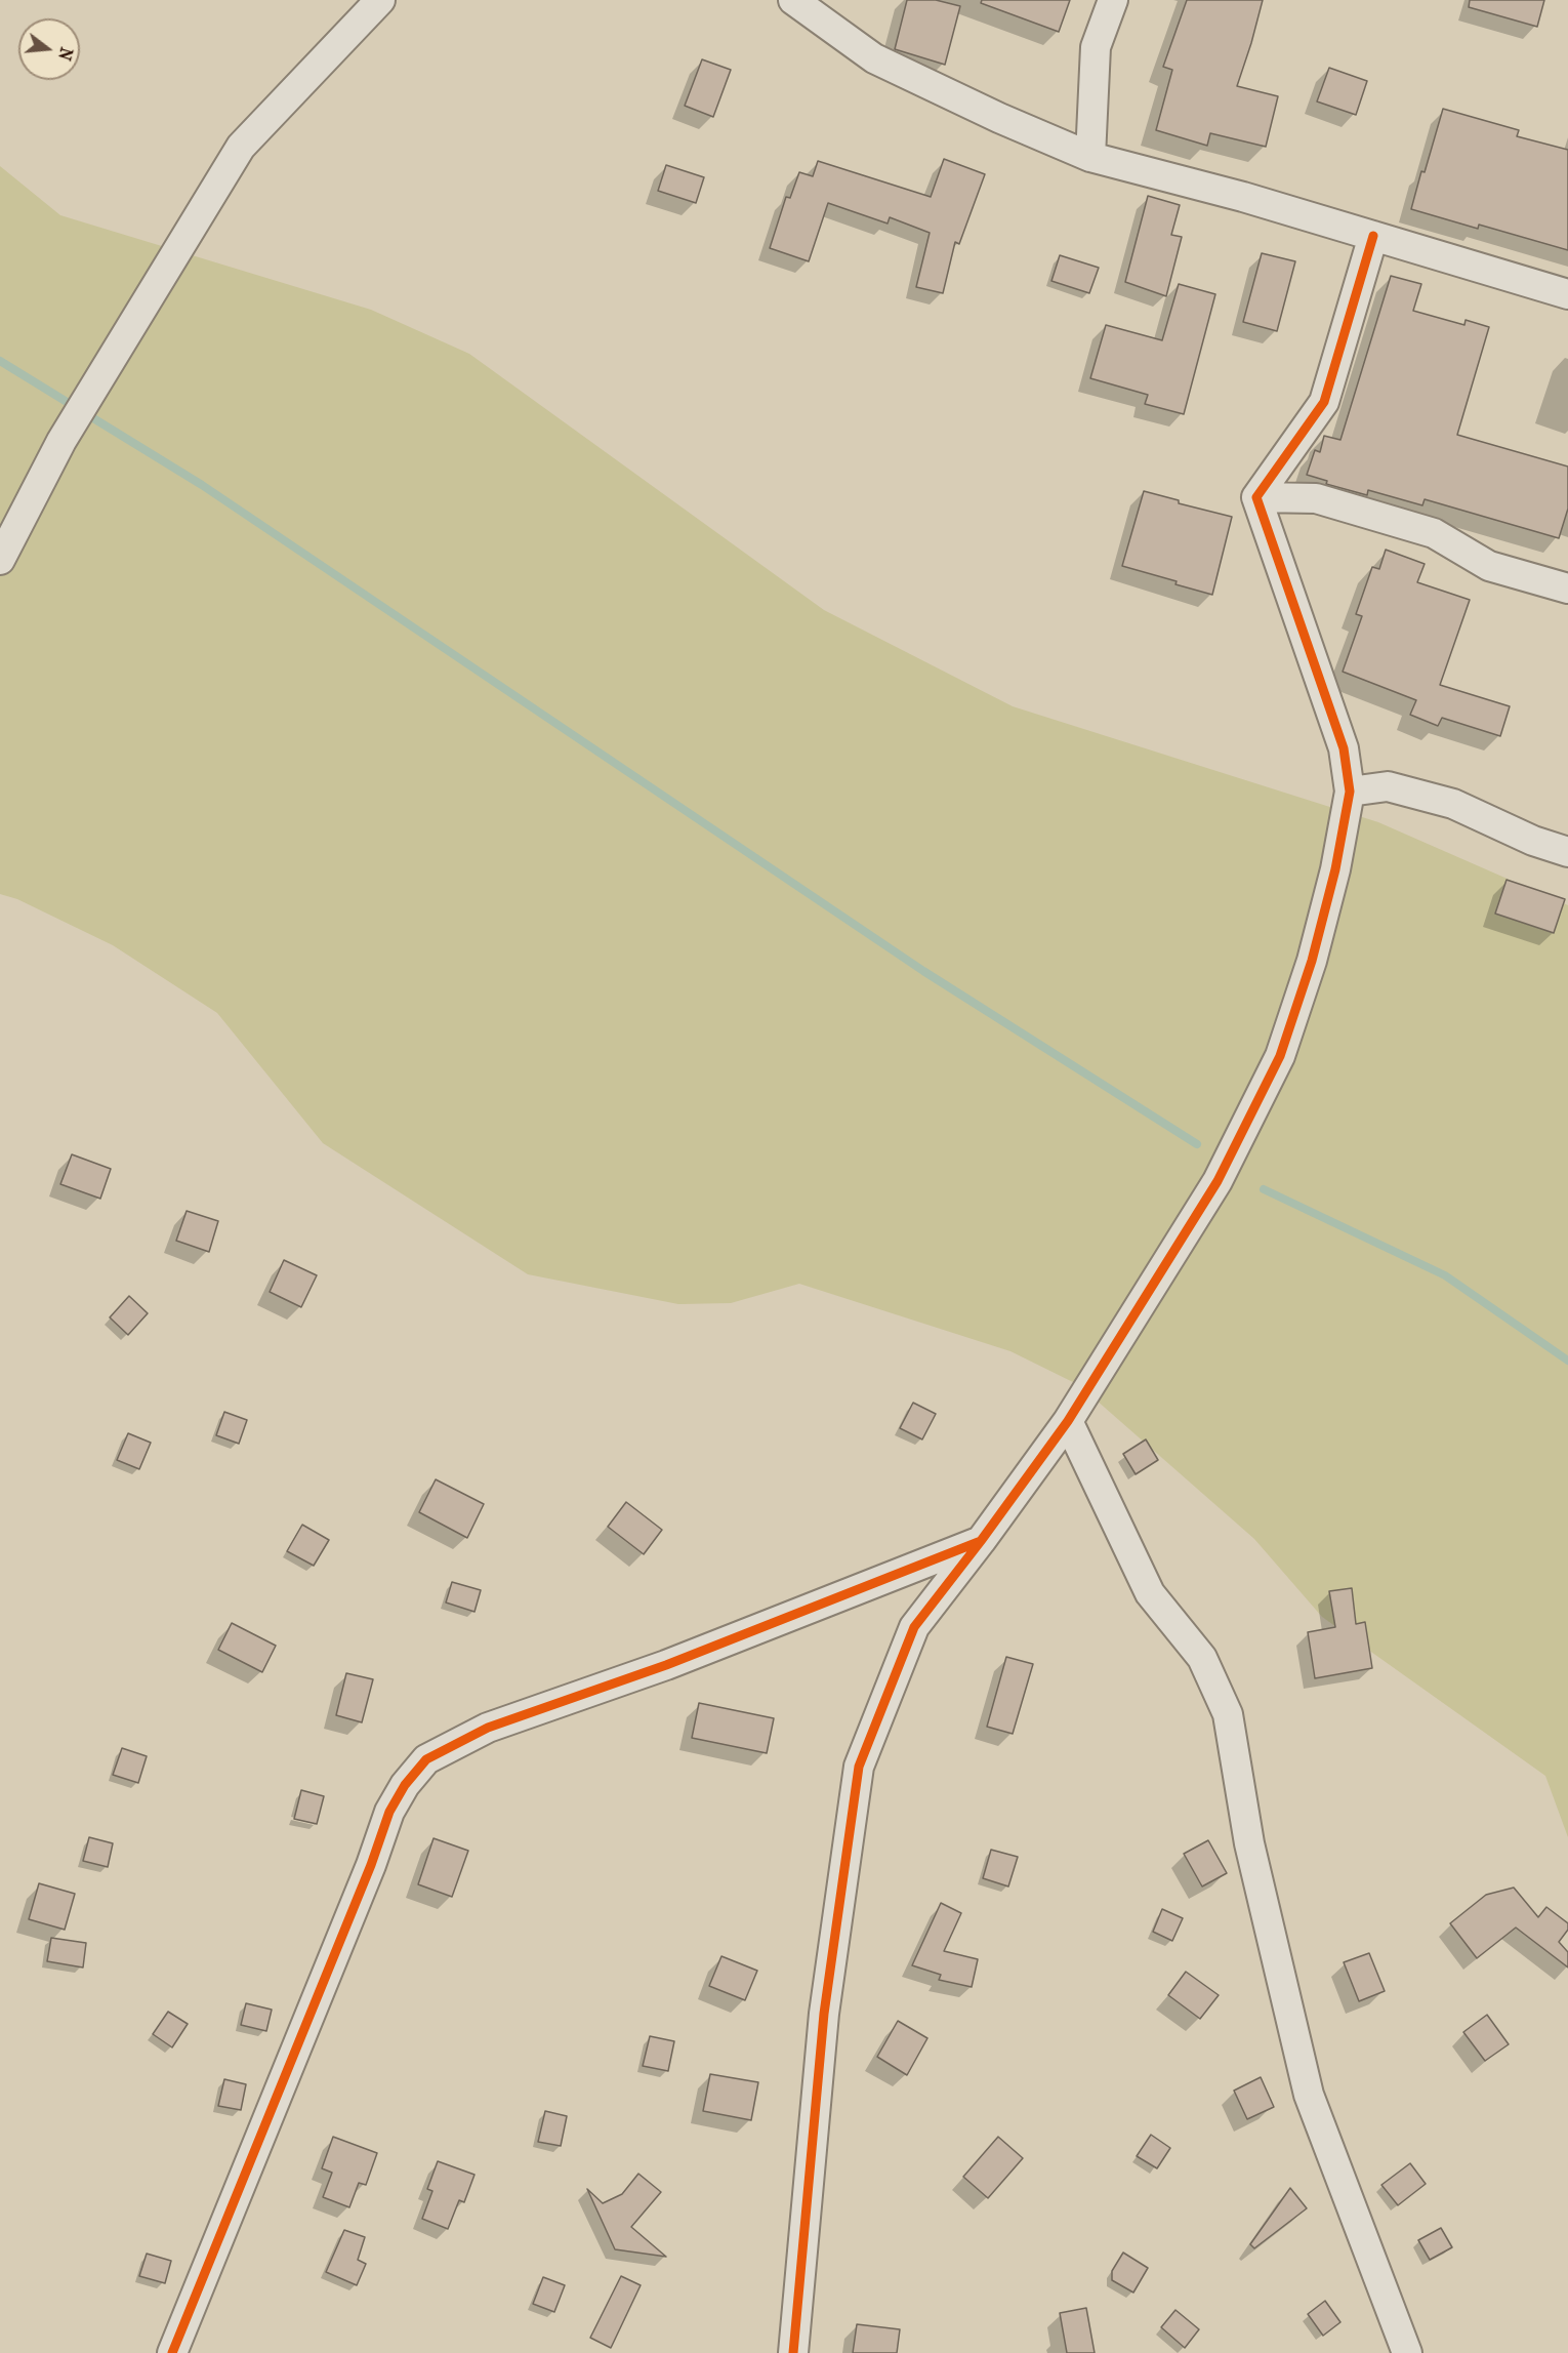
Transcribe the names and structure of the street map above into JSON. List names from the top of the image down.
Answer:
{
  "north": "right"
}
